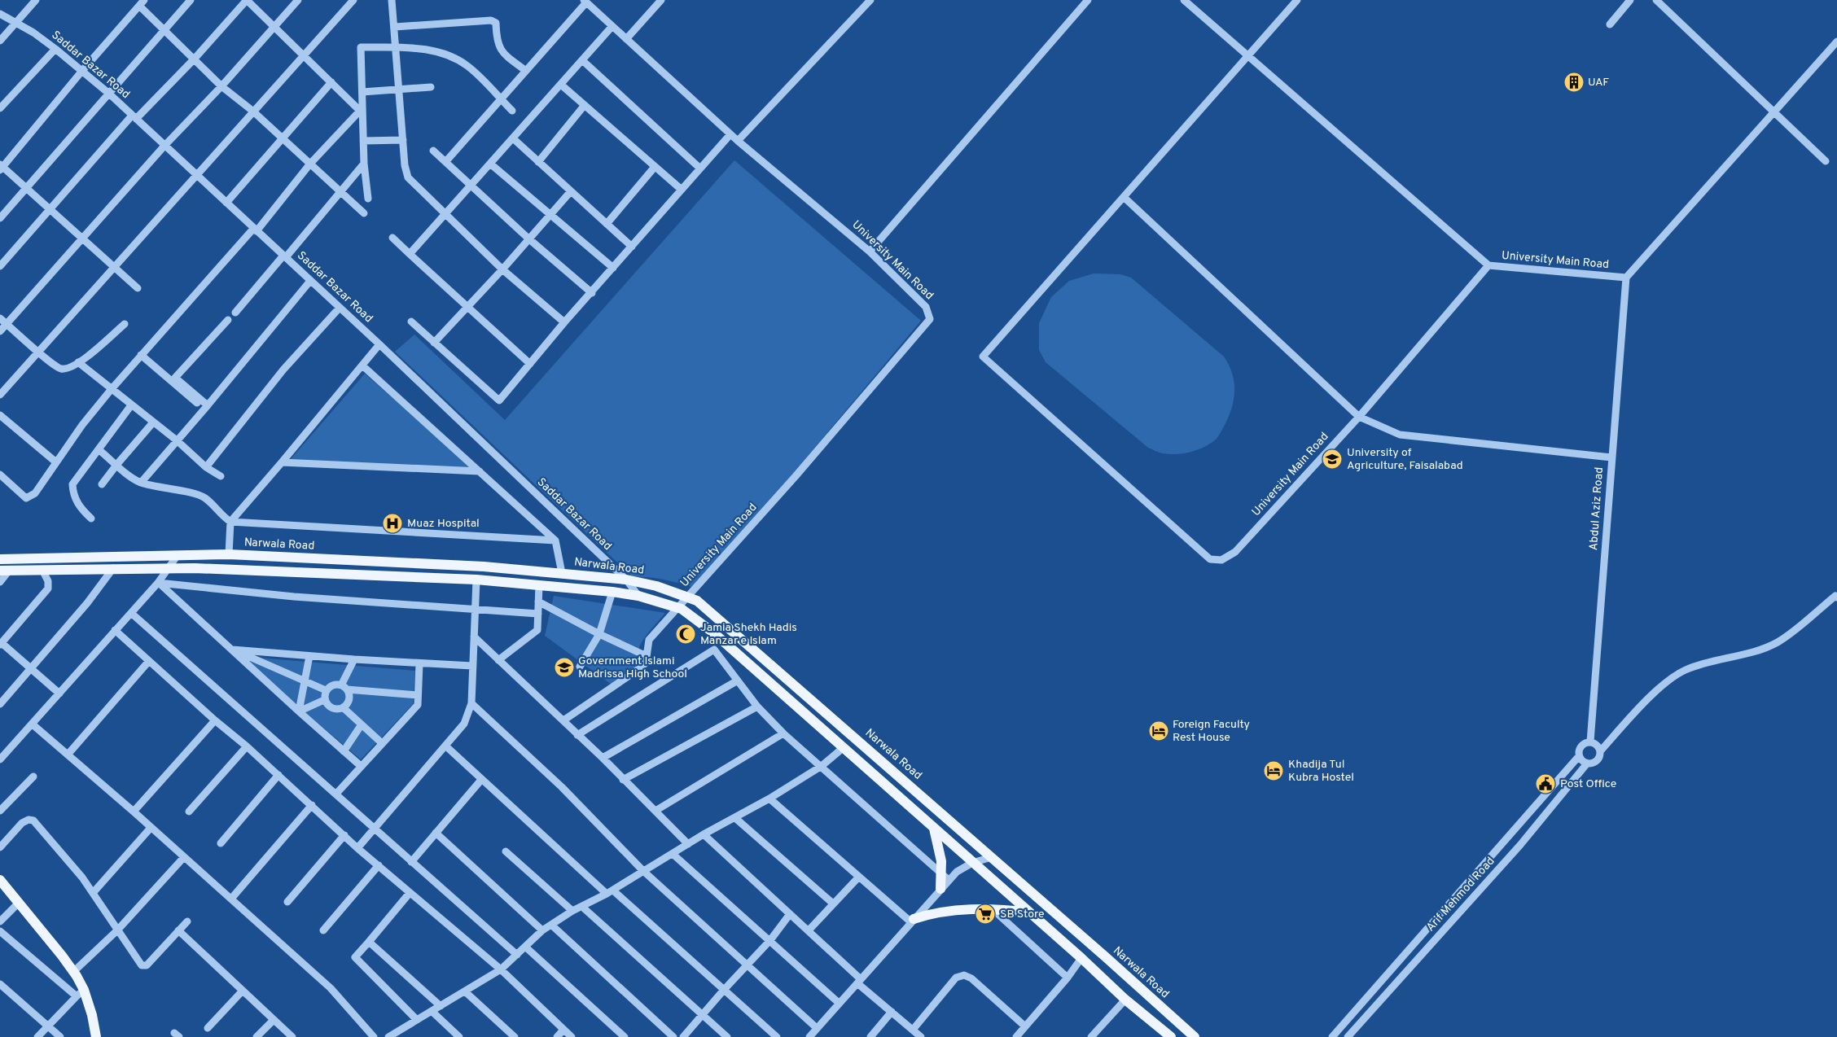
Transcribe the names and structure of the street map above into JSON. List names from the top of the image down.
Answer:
{
  "streets": {
    "main road": ["Narwala Road"],
    "street": [
      "Saddar Bazar Road",
      "University Main Road",
      "Abdul Aziz Road",
      "Arif Mehmod Road"
    ]
  },
  "crossings": [
    ["Saddar Bazar Road", "Narwala Road"],
    ["University Main Road", "Abdul Aziz Road"],
    ["University Main Road", "Narwala Road"],
    ["Abdul Aziz Road", "Arif Mehmod Road"]
  ],
  "places": {
    "building": ["UAF"],
    "school or university": ["University of Agriculture, Faisalabad", "Government Islami Madrissa High School"],
    "hospital": ["Muaz Hospital"],
    "mosque": ["Jamia Shekh Hadis Manzar e Islam"],
    "hotel": ["Foreign Faculty Rest House", "Khadija Tul Kubra Hostel"],
    "public building": ["Post Office"],
    "supermarket": ["SB Store"]
  }
}
